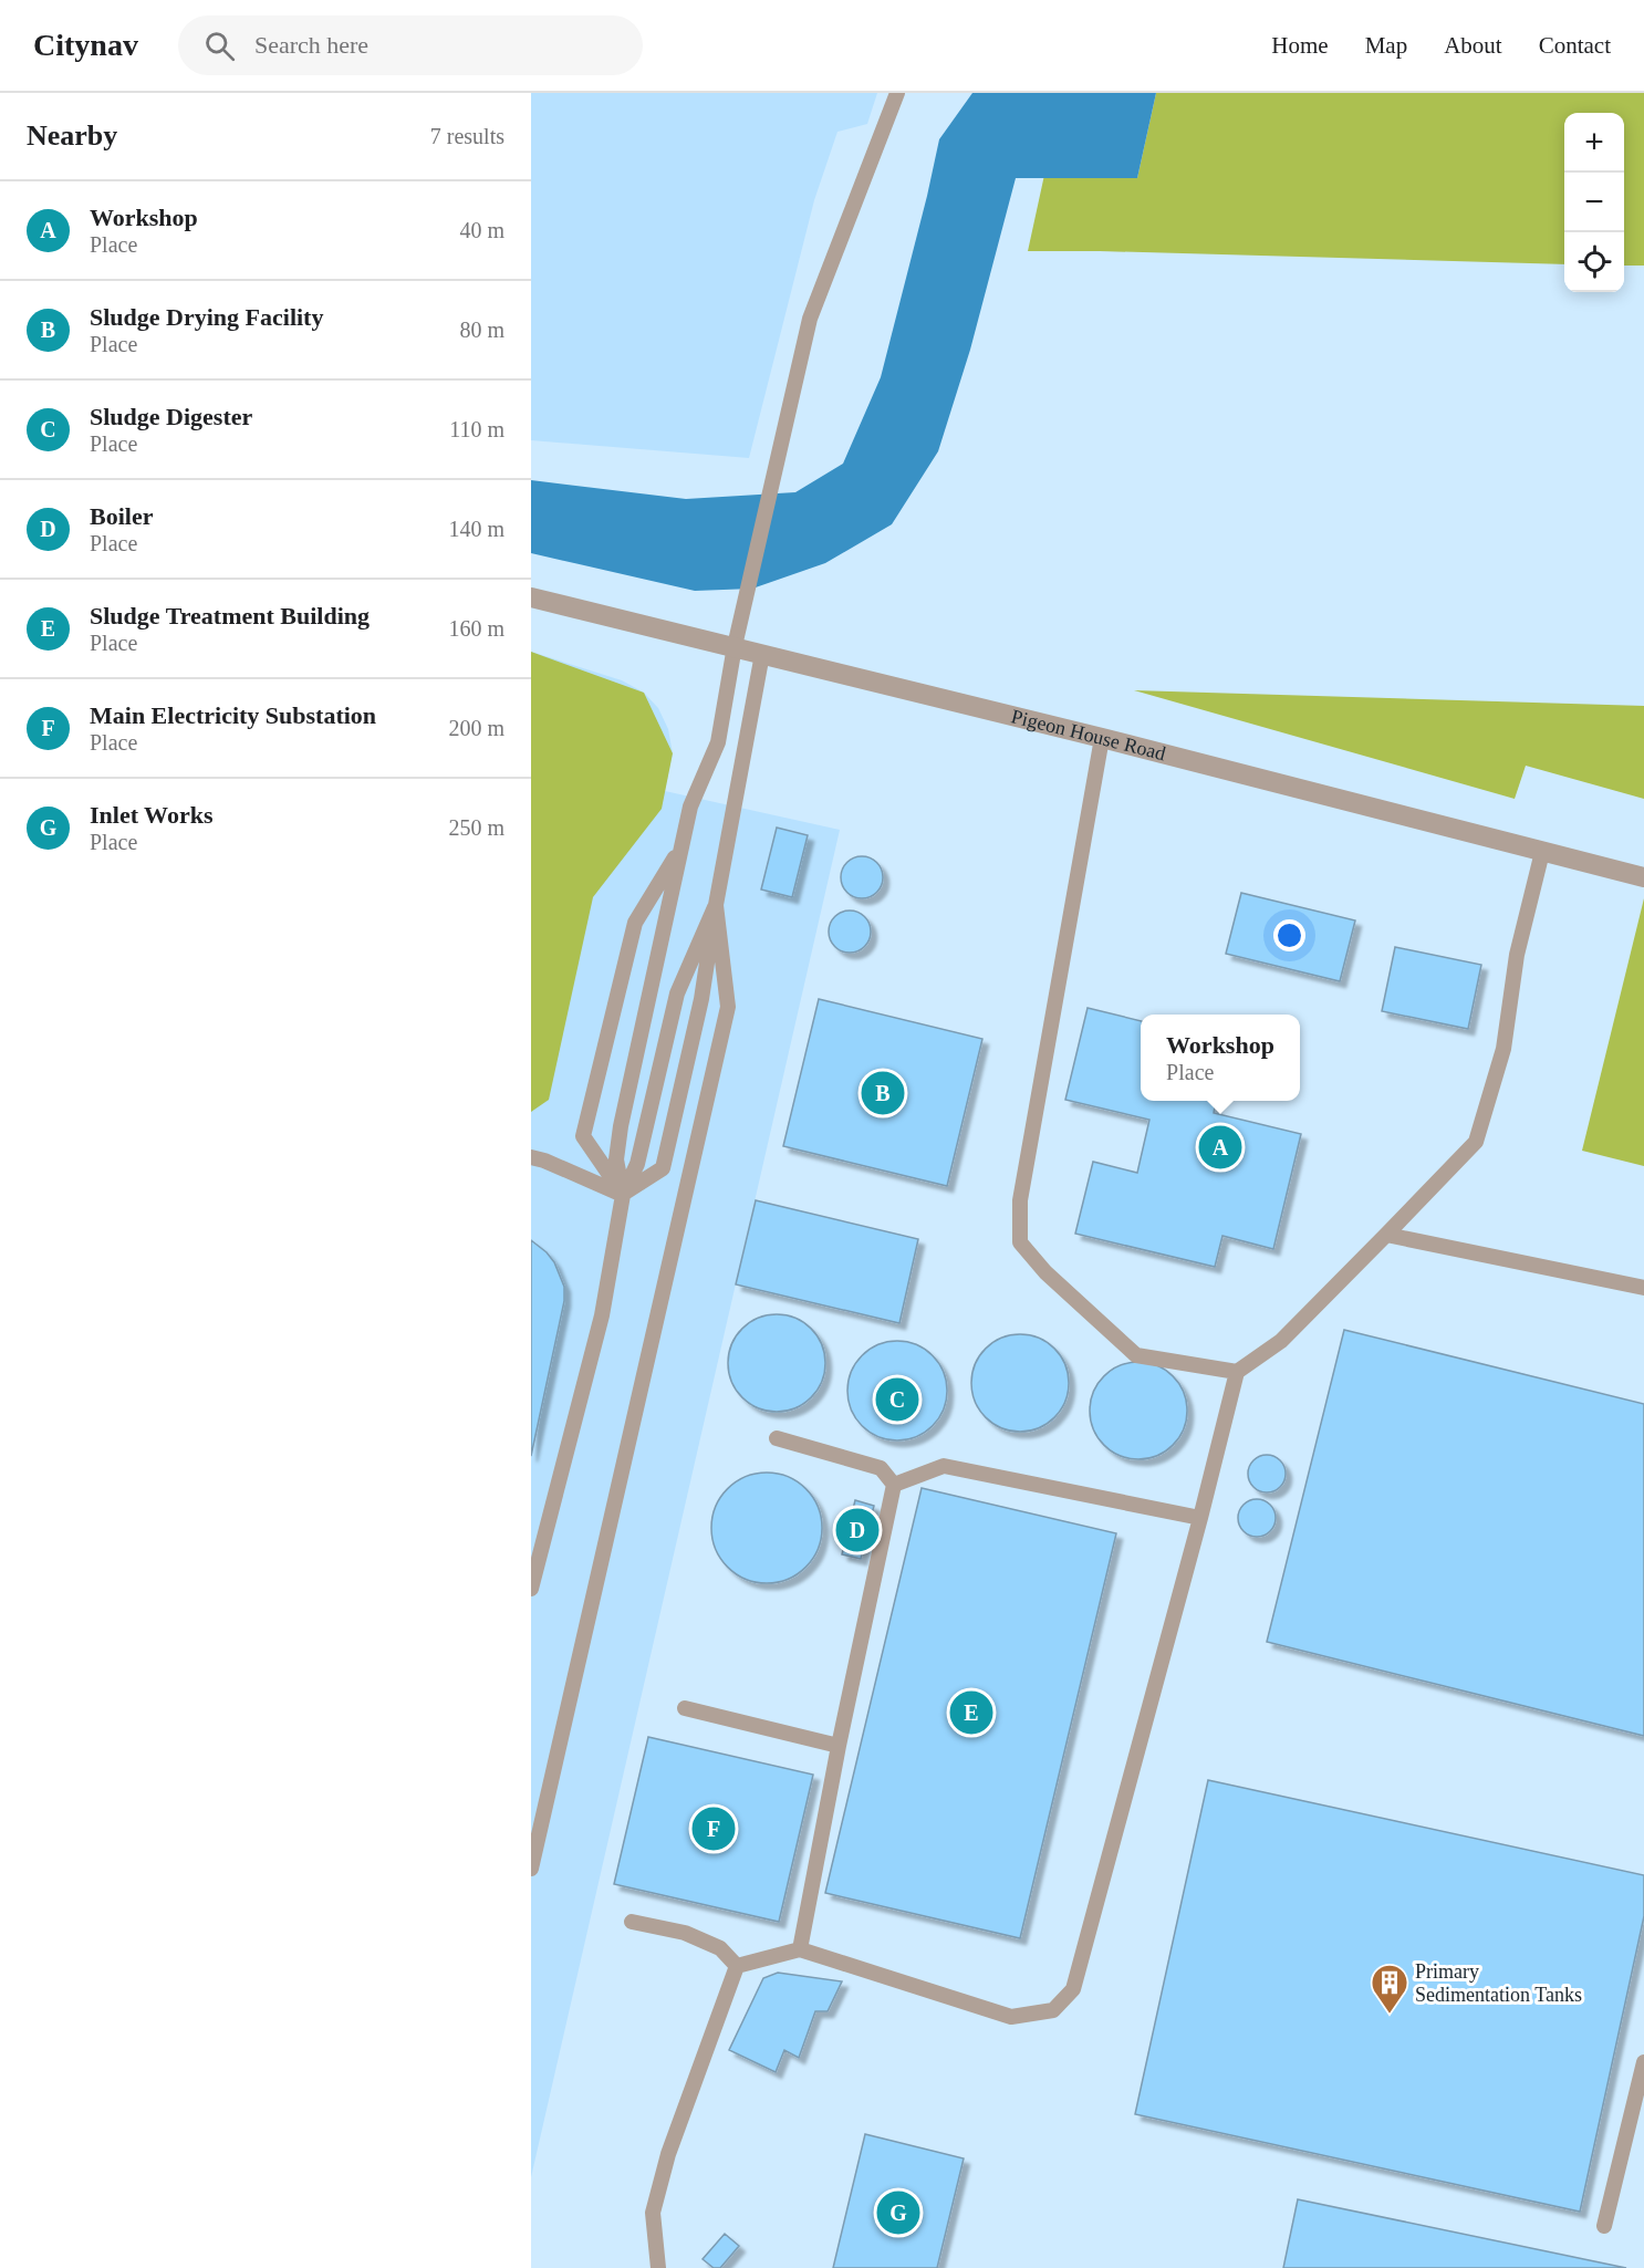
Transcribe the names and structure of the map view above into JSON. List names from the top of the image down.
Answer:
{
  "streets": {
    "street": ["Pigeon House Road"]
  },
  "places": {
    "building": ["Primary Sedimentation Tanks"]
  },
  "page": {
    "header": "Citynav",
    "search": "Search here",
    "nav": [
      "Home",
      "Map",
      "About",
      "Contact"
    ],
    "heading": ["Nearby", "7 results"],
    "map_buttons": ["+", "−"],
    "list": [
      {
        "mark": "A",
        "name": "Workshop",
        "note": "Place",
        "value": "40 m"
      },
      {
        "mark": "B",
        "name": "Sludge Drying Facility",
        "note": "Place",
        "value": "80 m"
      },
      {
        "mark": "C",
        "name": "Sludge Digester",
        "note": "Place",
        "value": "110 m"
      },
      {
        "mark": "D",
        "name": "Boiler",
        "note": "Place",
        "value": "140 m"
      },
      {
        "mark": "E",
        "name": "Sludge Treatment Building",
        "note": "Place",
        "value": "160 m"
      },
      {
        "mark": "F",
        "name": "Main Electricity Substation",
        "note": "Place",
        "value": "200 m"
      },
      {
        "mark": "G",
        "name": "Inlet Works",
        "note": "Place",
        "value": "250 m"
      }
    ],
    "popup": ["Workshop", "Place"],
    "pins": [
      "B",
      "A",
      "C",
      "D",
      "E",
      "F",
      "G"
    ]
  }
}
